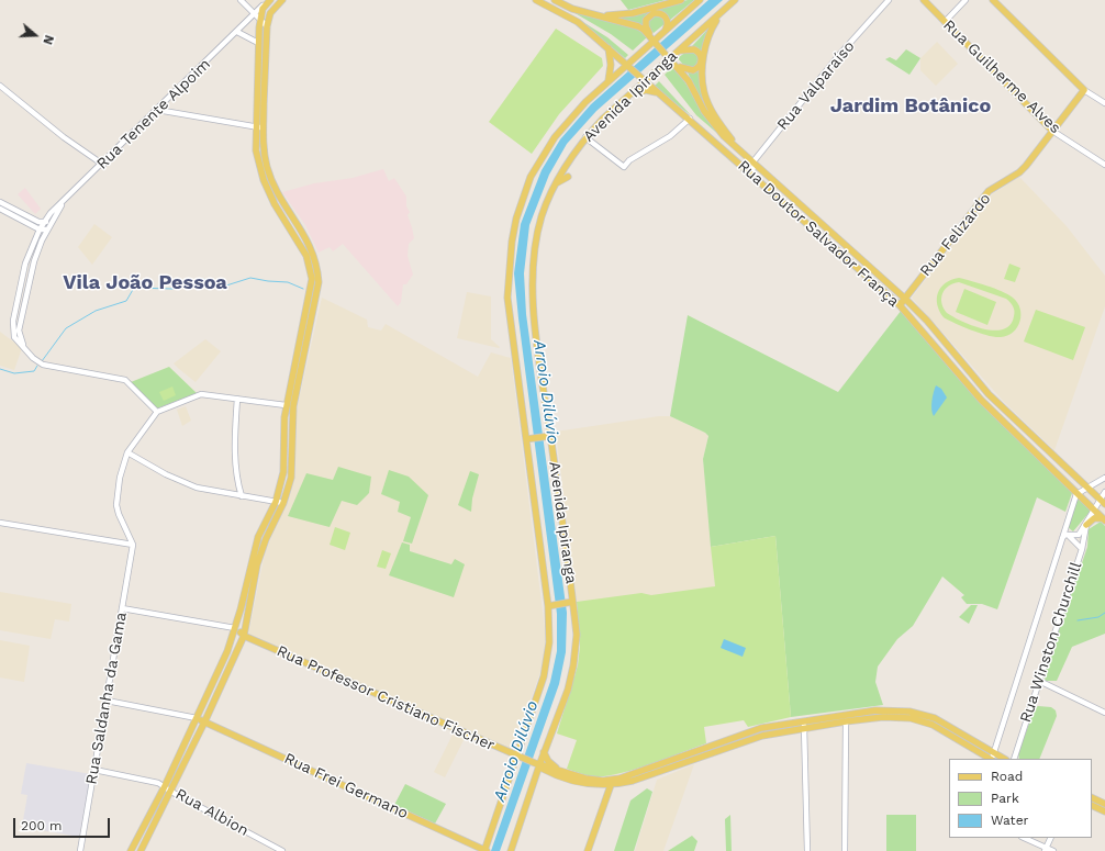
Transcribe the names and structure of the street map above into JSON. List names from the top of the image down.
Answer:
{
  "streets": {
    "main road": [
      "Rua Guilherme Alves",
      "Avenida Ipiranga",
      "Rua Doutor Salvador França",
      "Rua Felizardo",
      "Rua Professor Cristiano Fischer",
      "Rua Frei Germano"
    ],
    "street": [
      "Rua Valparaíso",
      "Rua Tenente Alpoim",
      "Rua Winston Churchill",
      "Rua Saldanha da Gama",
      "Rua Albion"
    ]
  },
  "crossings": [
    ["Rua Guilherme Alves", "Rua Felizardo"],
    ["Rua Valparaíso", "Rua Doutor Salvador França"],
    ["Avenida Ipiranga", "Rua Doutor Salvador França"],
    ["Avenida Ipiranga", "Rua Professor Cristiano Fischer"],
    ["Avenida Ipiranga", "Rua Frei Germano"],
    ["Rua Doutor Salvador França", "Rua Felizardo"]
  ],
  "districts": ["Jardim Botânico", "Vila João Pessoa"],
  "water": ["Arroio Dilúvio"],
  "legend": ["Road", "Park", "Water"],
  "scale_bar": "200 m",
  "north": "right"
}
